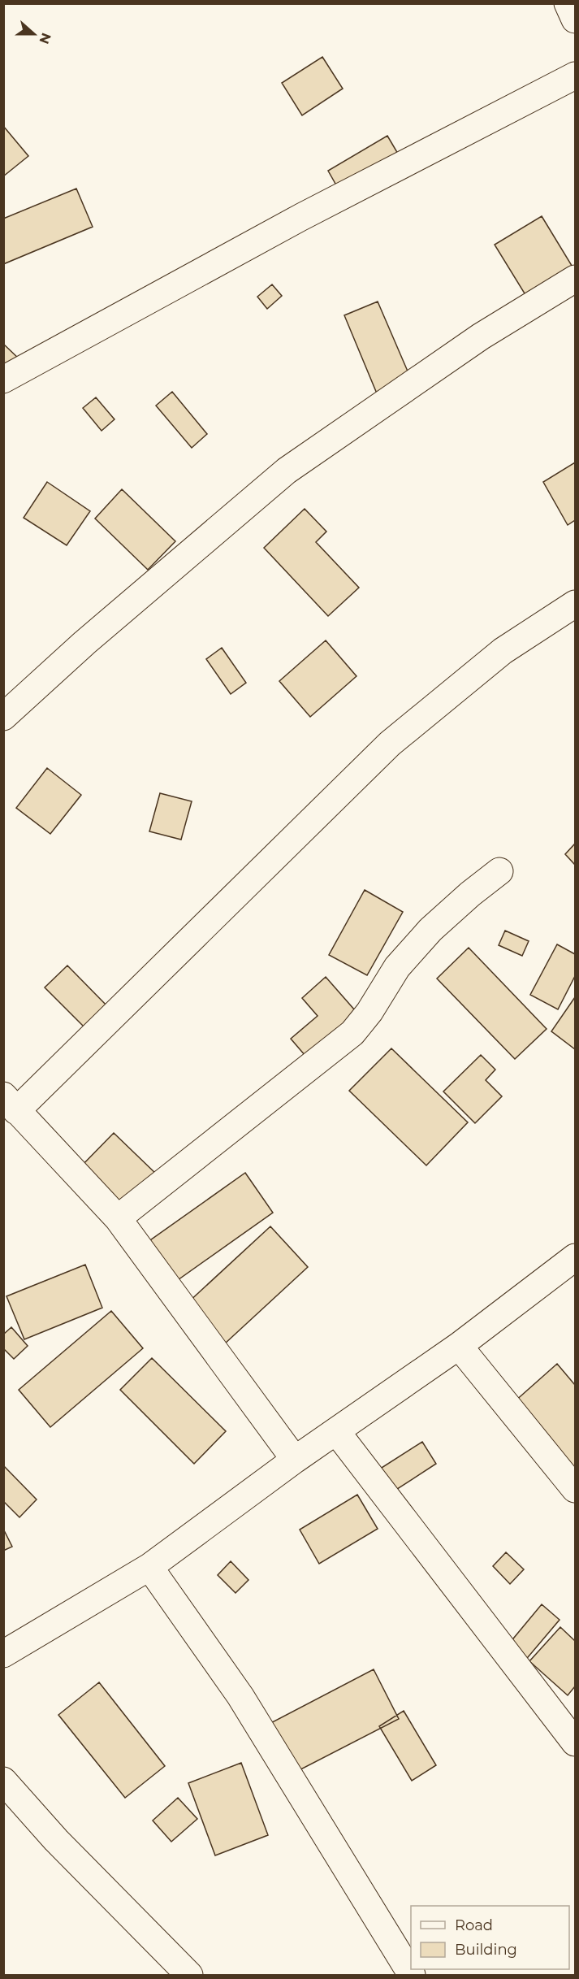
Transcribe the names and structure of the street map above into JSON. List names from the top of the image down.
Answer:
{
  "legend": ["Road", "Building"],
  "north": "right"
}
